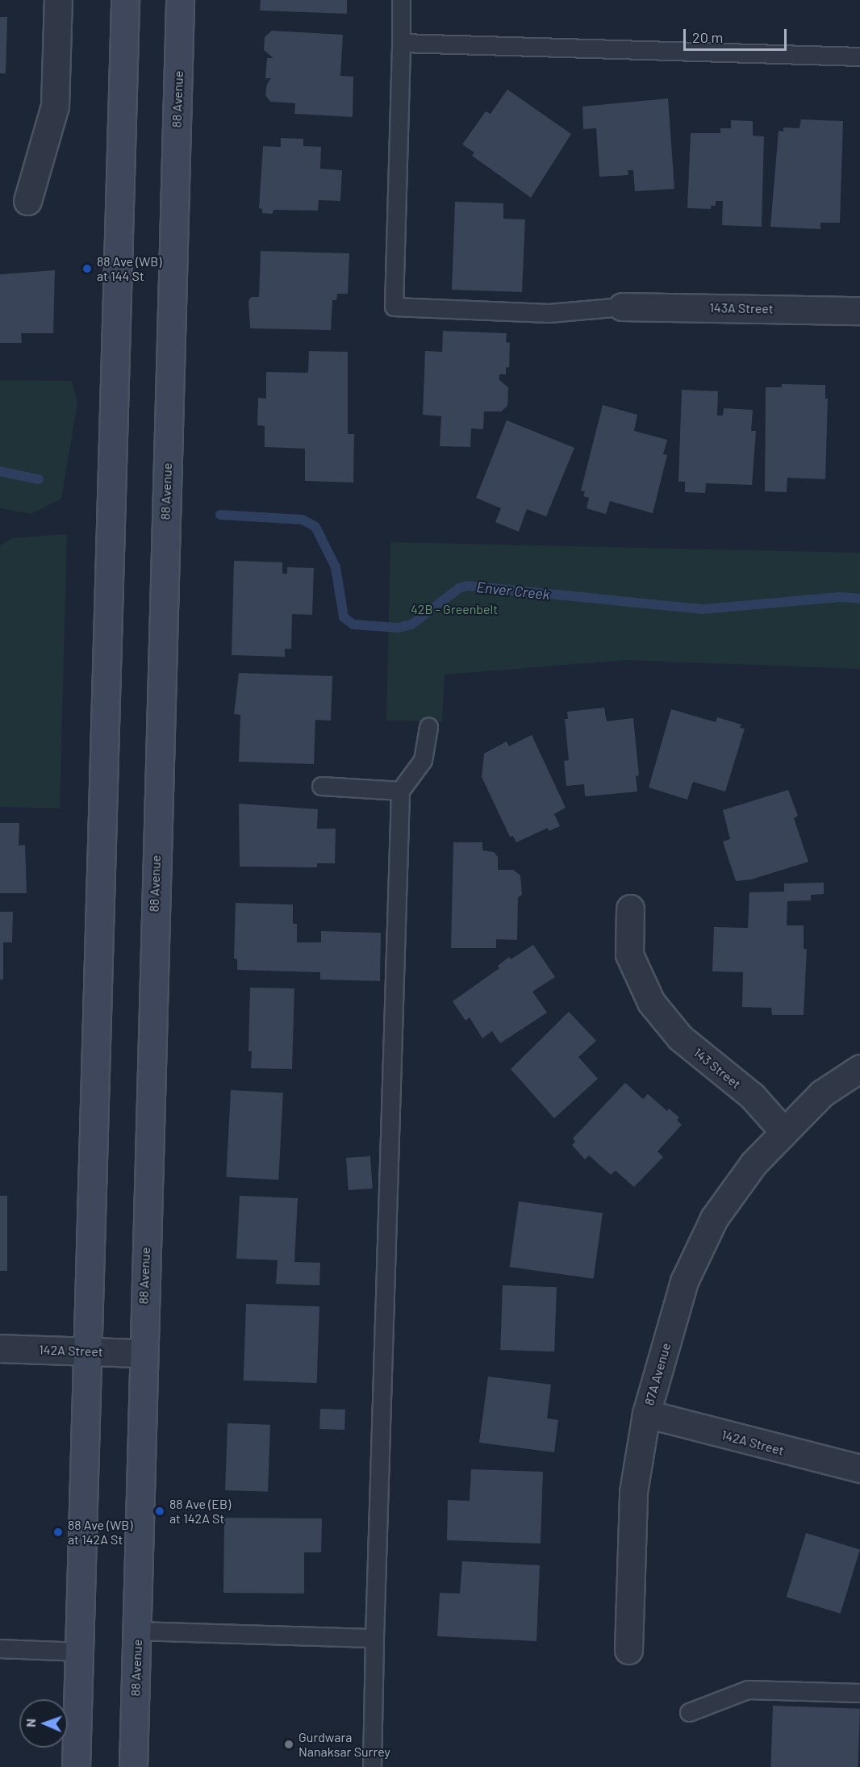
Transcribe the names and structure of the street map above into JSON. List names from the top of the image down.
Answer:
{
  "streets": {
    "main road": ["88 Avenue"],
    "street": [
      "143A Street",
      "143 Street",
      "142A Street",
      "87A Avenue"
    ]
  },
  "crossings": [
    ["88 Avenue", "142A Street"],
    ["143 Street", "87A Avenue"],
    ["142A Street", "87A Avenue"]
  ],
  "water": ["Enver Creek"],
  "parks": ["42B - Greenbelt"],
  "places": [
    "88 Ave (WB) at 144 St",
    "88 Ave (EB) at 142A St",
    "88 Ave (WB) at 142A St",
    "Gurdwara Nanaksar Surrey"
  ],
  "scale_bar": "20 m",
  "north": "left"
}
